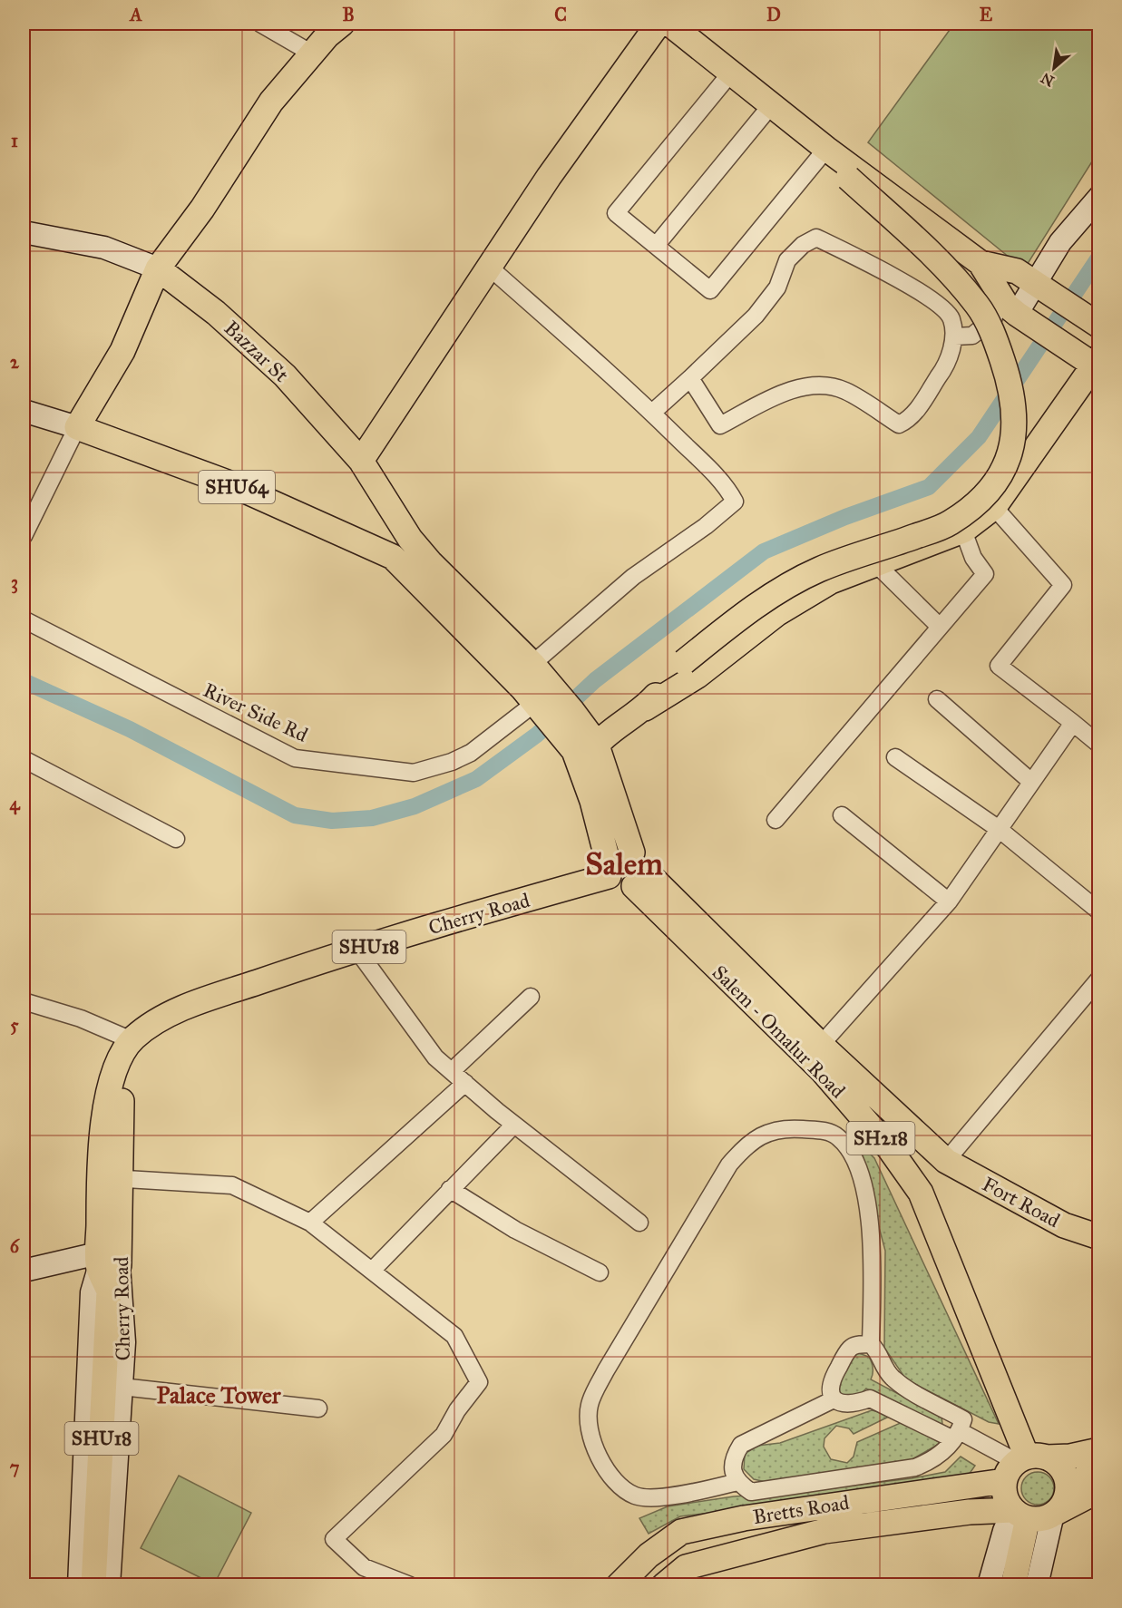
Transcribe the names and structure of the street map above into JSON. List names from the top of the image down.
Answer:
{
  "streets": {
    "main road": [
      "Bazzar St",
      "SHU64",
      "Cherry Road",
      "SHU18",
      "Salem - Omalur Road",
      "SH218",
      "Fort Road",
      "Bretts Road"
    ],
    "street": ["River Side Rd"]
  },
  "crossings": [
    ["Bazzar St", "River Side Rd"],
    ["Cherry Road", "SHU18"],
    ["Cherry Road", "Salem - Omalur Road"],
    ["Salem - Omalur Road", "SH218"],
    ["Salem - Omalur Road", "Fort Road"],
    ["Salem - Omalur Road", "Bretts Road"],
    ["SH218", "Bretts Road"]
  ],
  "districts": ["Salem", "Palace Tower"],
  "north": "bottom left",
  "grid": {
    "columns": [
      "A",
      "B",
      "C",
      "D",
      "E"
    ],
    "rows": [
      "1",
      "2",
      "3",
      "4",
      "5",
      "6",
      "7"
    ]
  }
}
